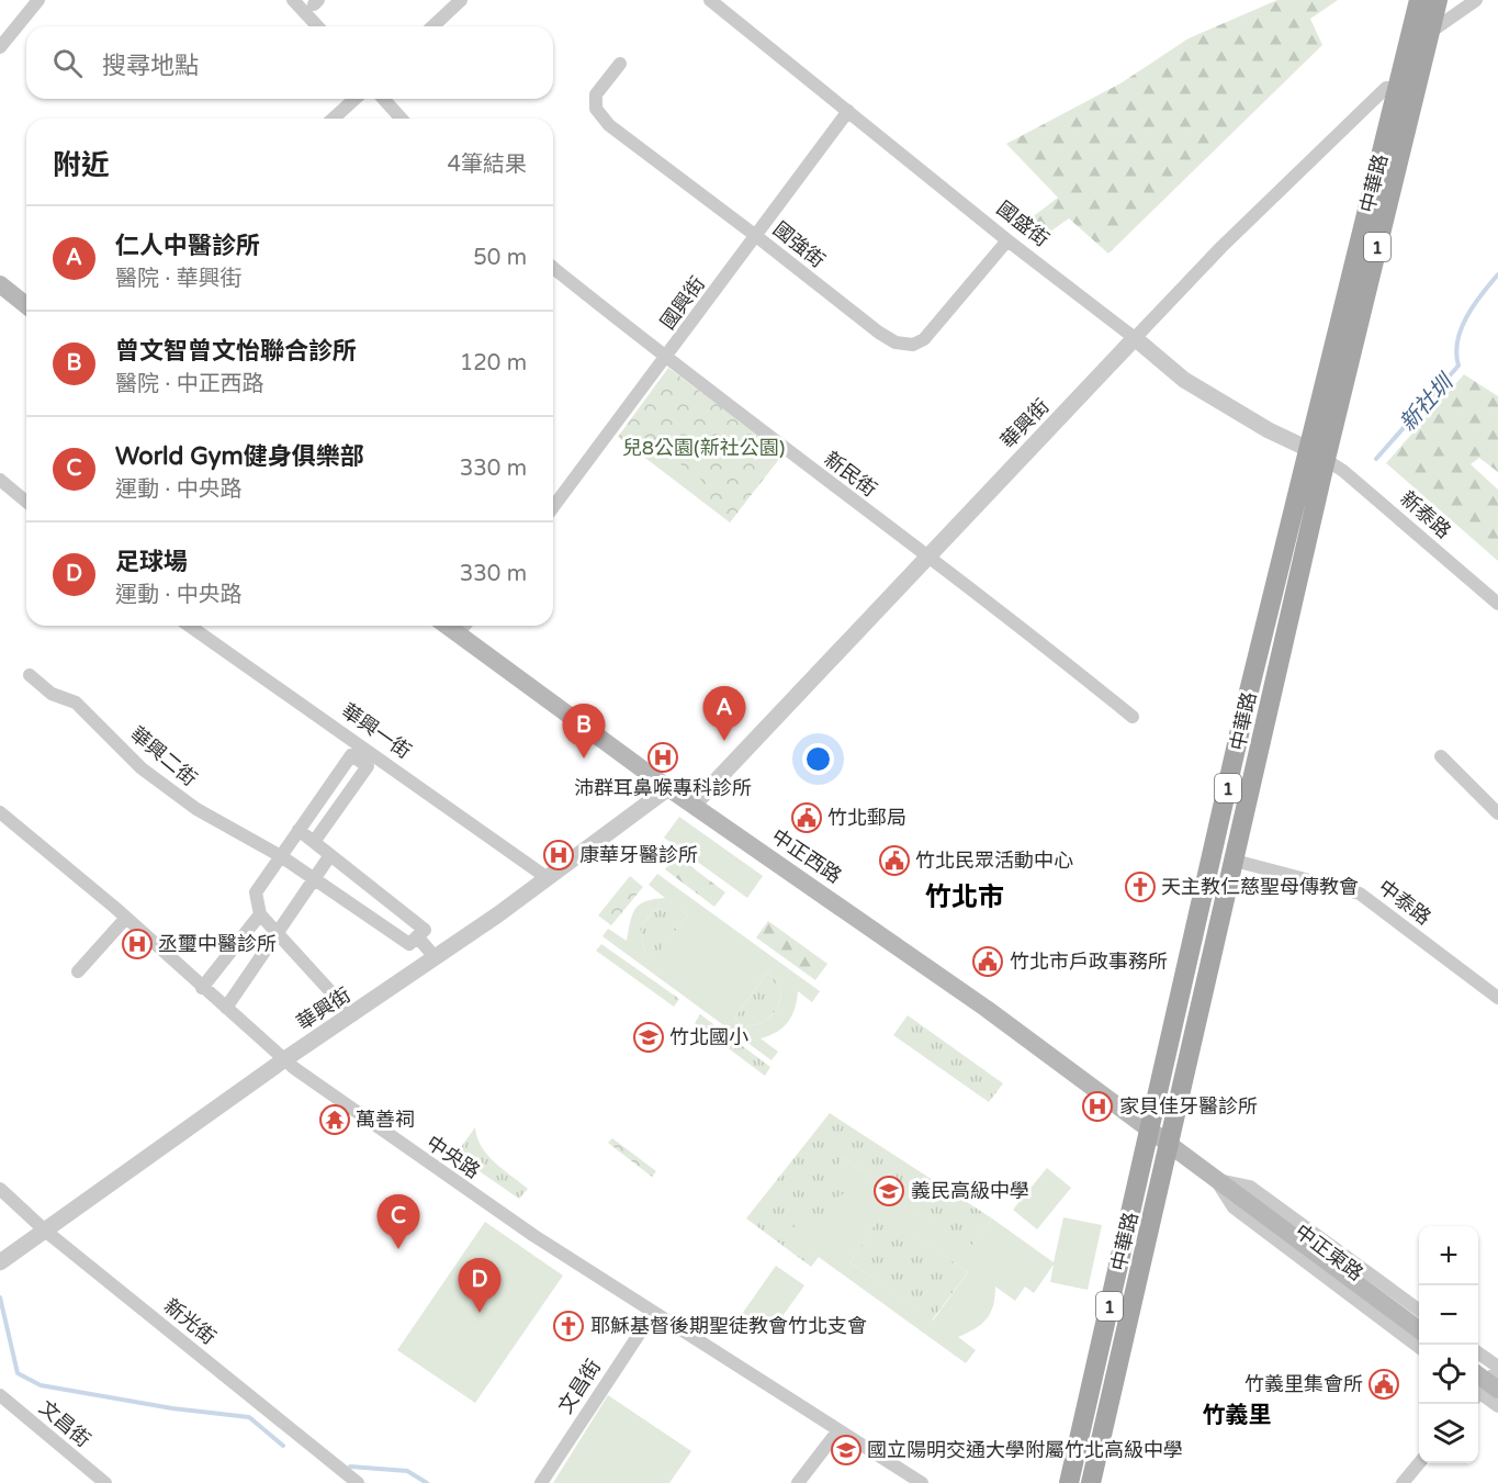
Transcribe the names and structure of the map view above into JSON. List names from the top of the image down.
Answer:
{
  "streets": {
    "main road": [
      "中華路",
      "1",
      "中正西路",
      "中正東路"
    ],
    "street": [
      "國盛街",
      "國強街",
      "國興街",
      "華興街",
      "新民街",
      "新泰路",
      "華興一街",
      "華興二街",
      "中泰路",
      "中央路",
      "新光街",
      "文昌街"
    ]
  },
  "crossings": [
    ["中華路", "國盛街"],
    ["中華路", "華興街"],
    ["中華路", "新泰路"],
    ["中華路", "中正西路"],
    ["中華路", "中泰路"],
    ["中華路", "中正東路"],
    ["國盛街", "國強街"],
    ["國盛街", "國興街"],
    ["國盛街", "華興街"],
    ["國盛街", "新泰路"],
    ["國強街", "國興街"],
    ["國興街", "新民街"],
    ["華興街", "新民街"],
    ["華興街", "華興一街"],
    ["華興街", "中正西路"],
    ["華興街", "中央路"],
    ["華興街", "新光街"],
    ["中正西路", "中正東路"],
    ["中央路", "文昌街"]
  ],
  "districts": ["竹北市", "竹義里"],
  "water": ["新社圳"],
  "parks": ["兒8公園(新社公園)"],
  "places": {
    "hospital": [
      "沛群耳鼻喉專科診所",
      "康華牙醫診所",
      "丞璽中醫診所",
      "家貝佳牙醫診所"
    ],
    "public building": [
      "竹北郵局",
      "竹北民眾活動中心",
      "竹北市戶政事務所",
      "竹義里集會所"
    ],
    "church": ["天主教仁慈聖母傳教會", "耶穌基督後期聖徒教會竹北支會"],
    "school or university": ["竹北國小", "義民高級中學", "國立陽明交通大學附屬竹北高級中學"],
    "temple": ["萬善祠"]
  },
  "page": {
    "search": "搜尋地點",
    "heading": ["附近", "4筆結果"],
    "list": [
      {
        "mark": "A",
        "name": "仁人中醫診所",
        "note": "醫院 · 華興街",
        "value": "50 m"
      },
      {
        "mark": "B",
        "name": "曾文智曾文怡聯合診所",
        "note": "醫院 · 中正西路",
        "value": "120 m"
      },
      {
        "mark": "C",
        "name": "World Gym健身俱樂部",
        "note": "運動 · 中央路",
        "value": "330 m"
      },
      {
        "mark": "D",
        "name": "足球場",
        "note": "運動 · 中央路",
        "value": "330 m"
      }
    ],
    "pins": [
      "A",
      "B",
      "C",
      "D"
    ],
    "map_buttons": ["+", "−"]
  }
}
